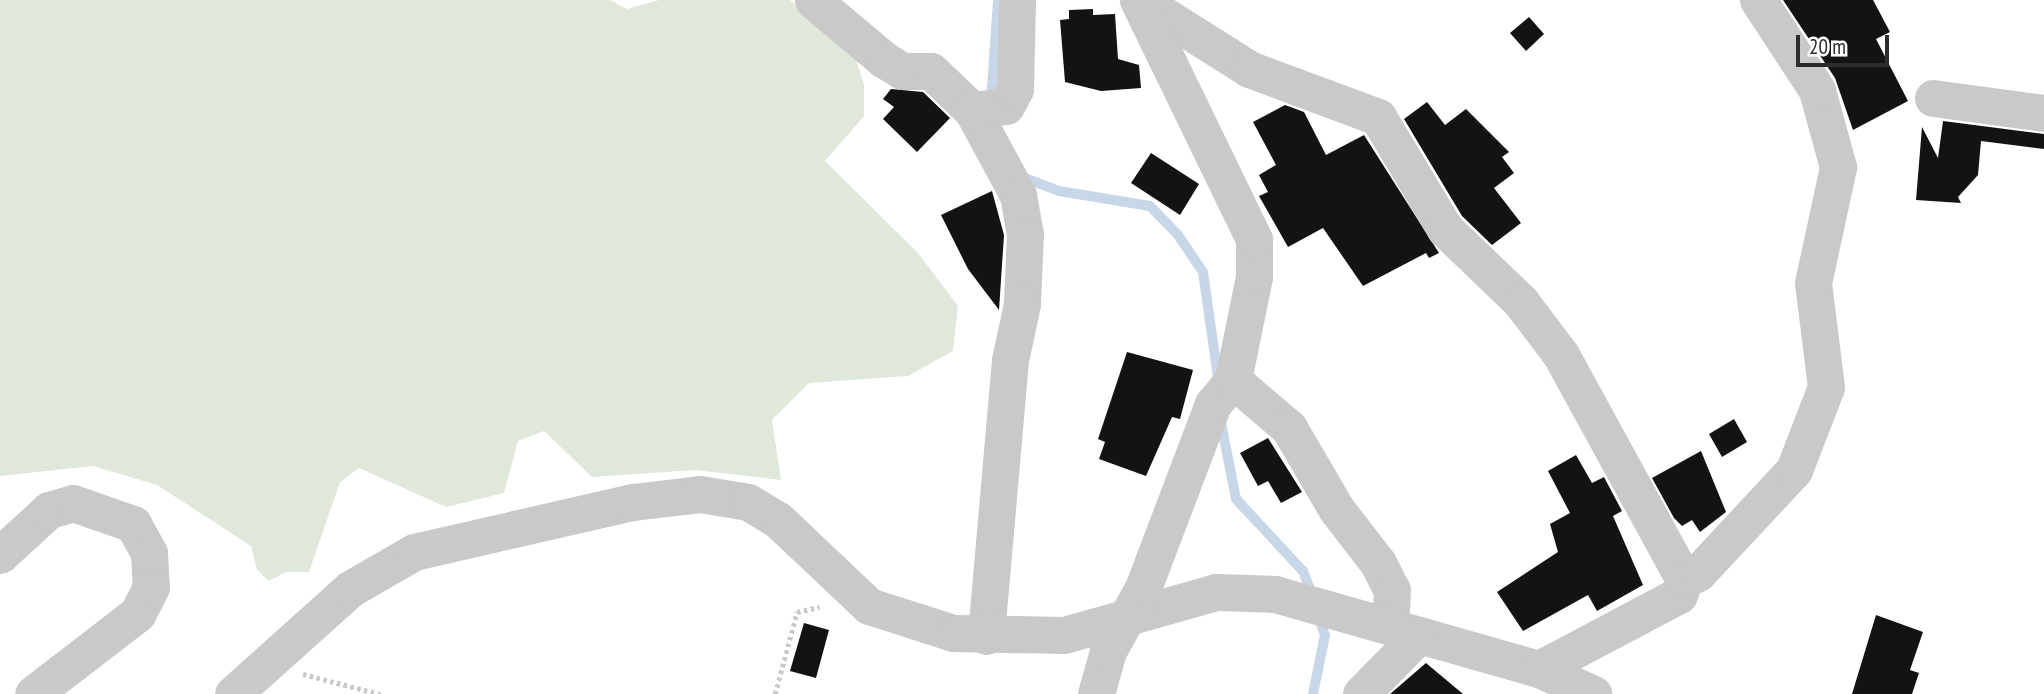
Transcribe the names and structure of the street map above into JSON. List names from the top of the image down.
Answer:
{
  "scale_bar": "20 m"
}
